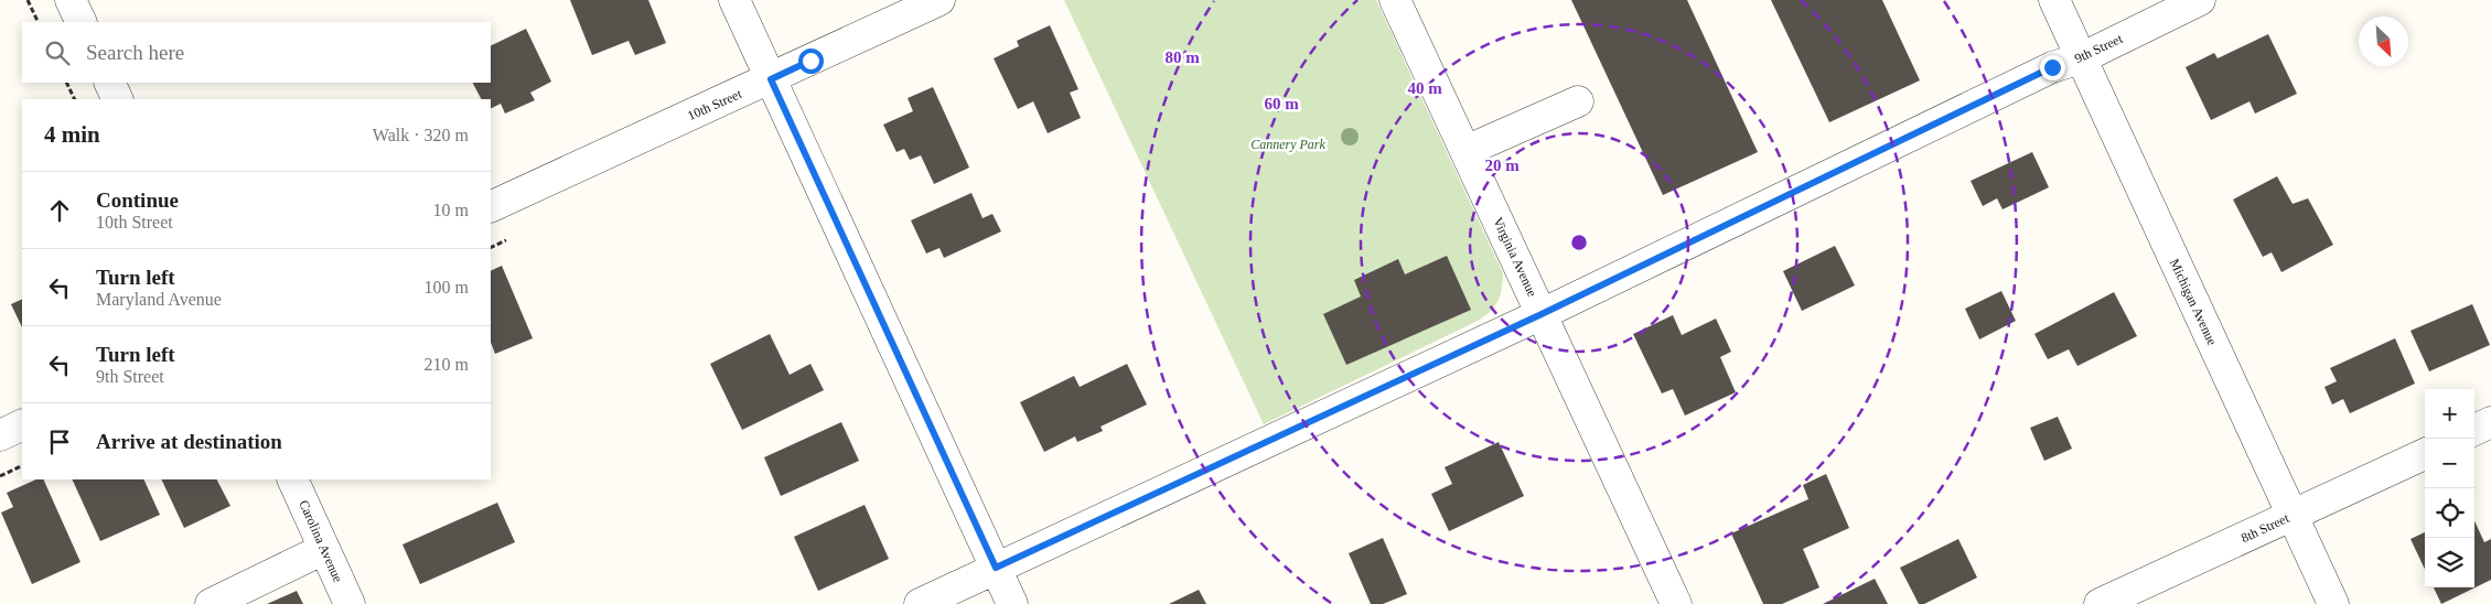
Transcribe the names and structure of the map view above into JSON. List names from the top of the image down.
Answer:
{
  "streets": {
    "street": [
      "9th Street",
      "10th Street",
      "Virginia Avenue",
      "Michigan Avenue",
      "8th Street",
      "Carolina Avenue"
    ]
  },
  "crossings": [
    ["9th Street", "Virginia Avenue"],
    ["9th Street", "Michigan Avenue"],
    ["Michigan Avenue", "8th Street"]
  ],
  "parks": ["Cannery Park"],
  "north": "bottom right",
  "page": {
    "search": "Search here",
    "heading": ["4 min", "Walk · 320 m"],
    "list": [
      ["Continue", "10th Street", "10 m"],
      ["Turn left", "Maryland Avenue", "100 m"],
      ["Turn left", "9th Street", "210 m"],
      "Arrive at destination"
    ],
    "map_buttons": ["+", "−"]
  },
  "rings": [
    "80 m",
    "40 m",
    "60 m",
    "20 m"
  ]
}
